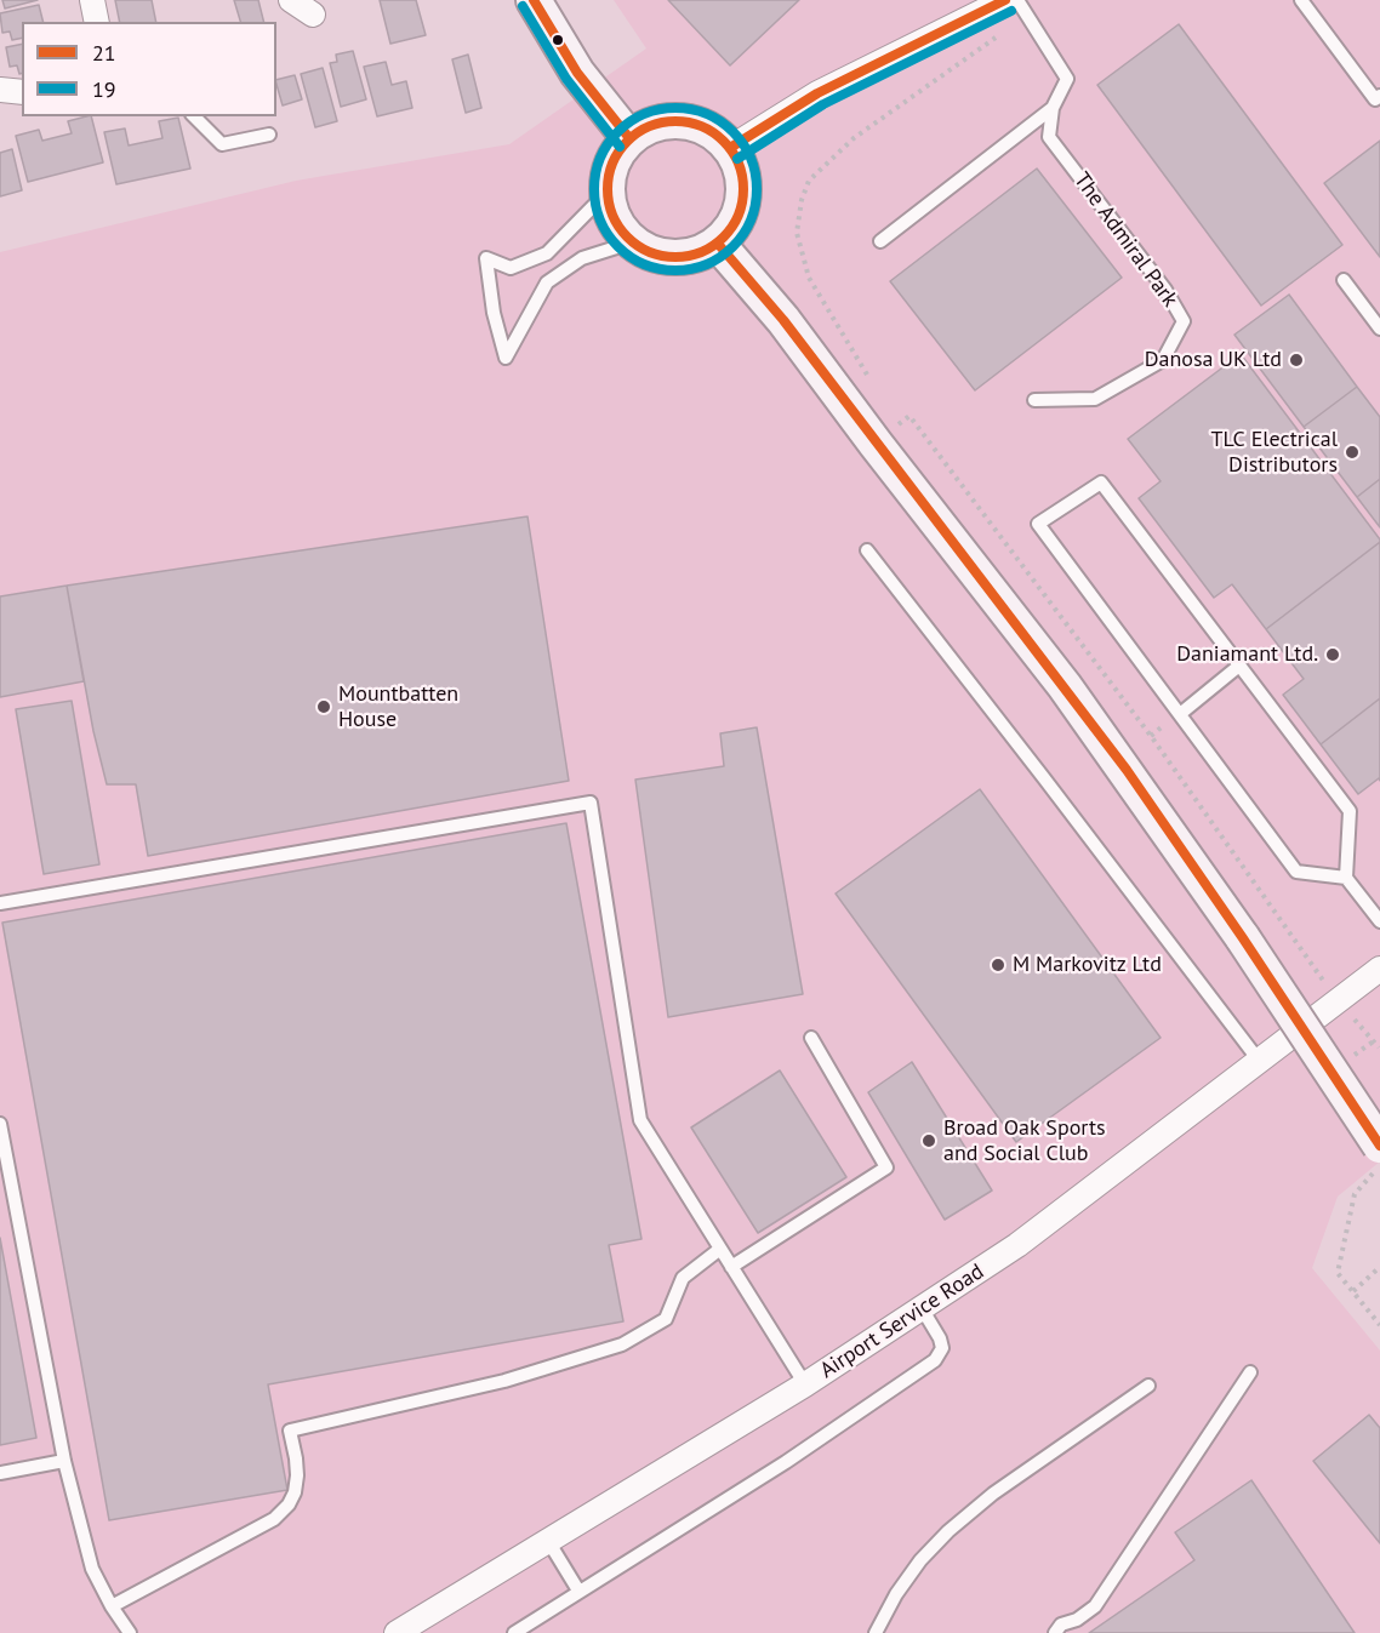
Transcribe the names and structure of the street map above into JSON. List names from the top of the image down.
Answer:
{
  "streets": {
    "street": ["Airport Service Road"],
    "lane": ["The Admiral Park"]
  },
  "places": [
    "Danosa UK Ltd",
    "TLC Electrical Distributors",
    "Daniamant Ltd.",
    "Mountbatten House",
    "M Markovitz Ltd",
    "Broad Oak Sports and Social Club"
  ],
  "lines": ["transit line 21", "transit line 19"],
  "legend": ["21", "19"]
}
